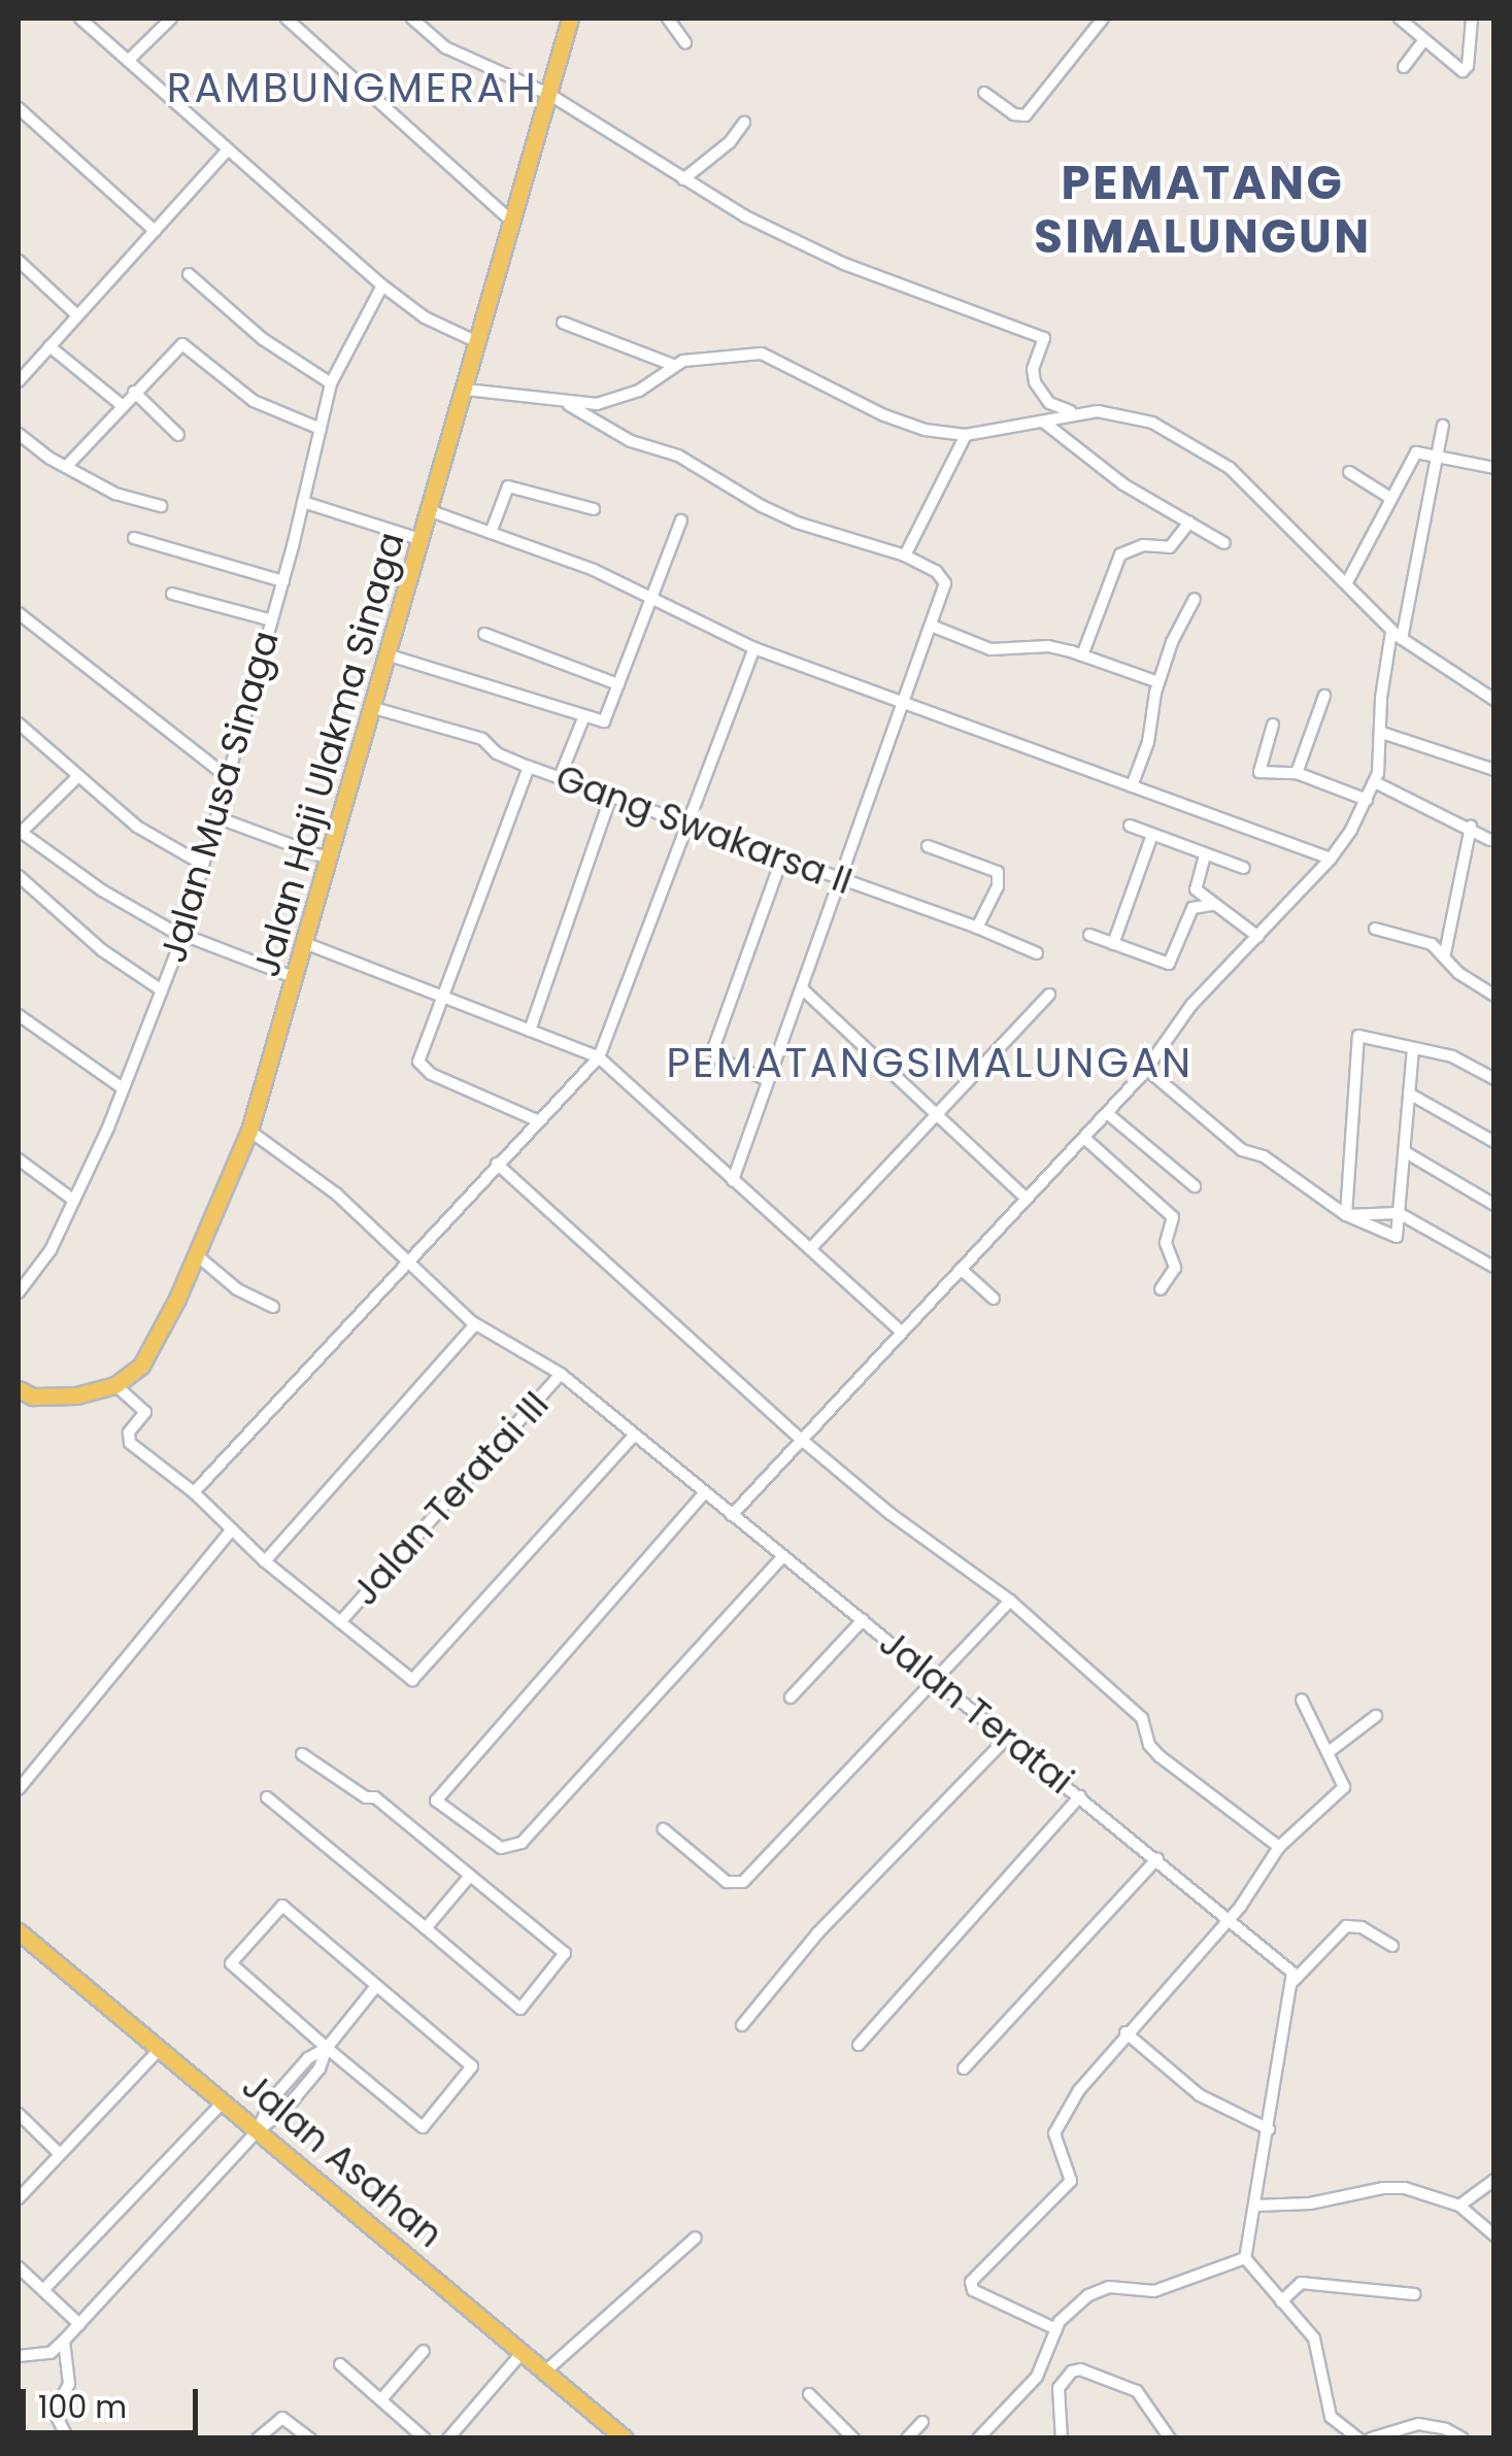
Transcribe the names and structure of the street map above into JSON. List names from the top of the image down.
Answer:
{
  "streets": {
    "main road": ["Jalan Haji Ulakma Sinaga", "Jalan Asahan"],
    "street": [
      "Jalan Musa Sinaga",
      "Gang Swakarsa II",
      "Jalan Teratai III",
      "Jalan Teratai"
    ]
  },
  "crossings": [
    ["Jalan Haji Ulakma Sinaga", "Gang Swakarsa II"],
    ["Jalan Haji Ulakma Sinaga", "Jalan Teratai"],
    ["Jalan Teratai III", "Jalan Teratai"]
  ],
  "districts": ["RAMBUNGMERAH", "PEMATANG SIMALUNGUN", "PEMATANGSIMALUNGAN"],
  "scale_bar": "100 m"
}
